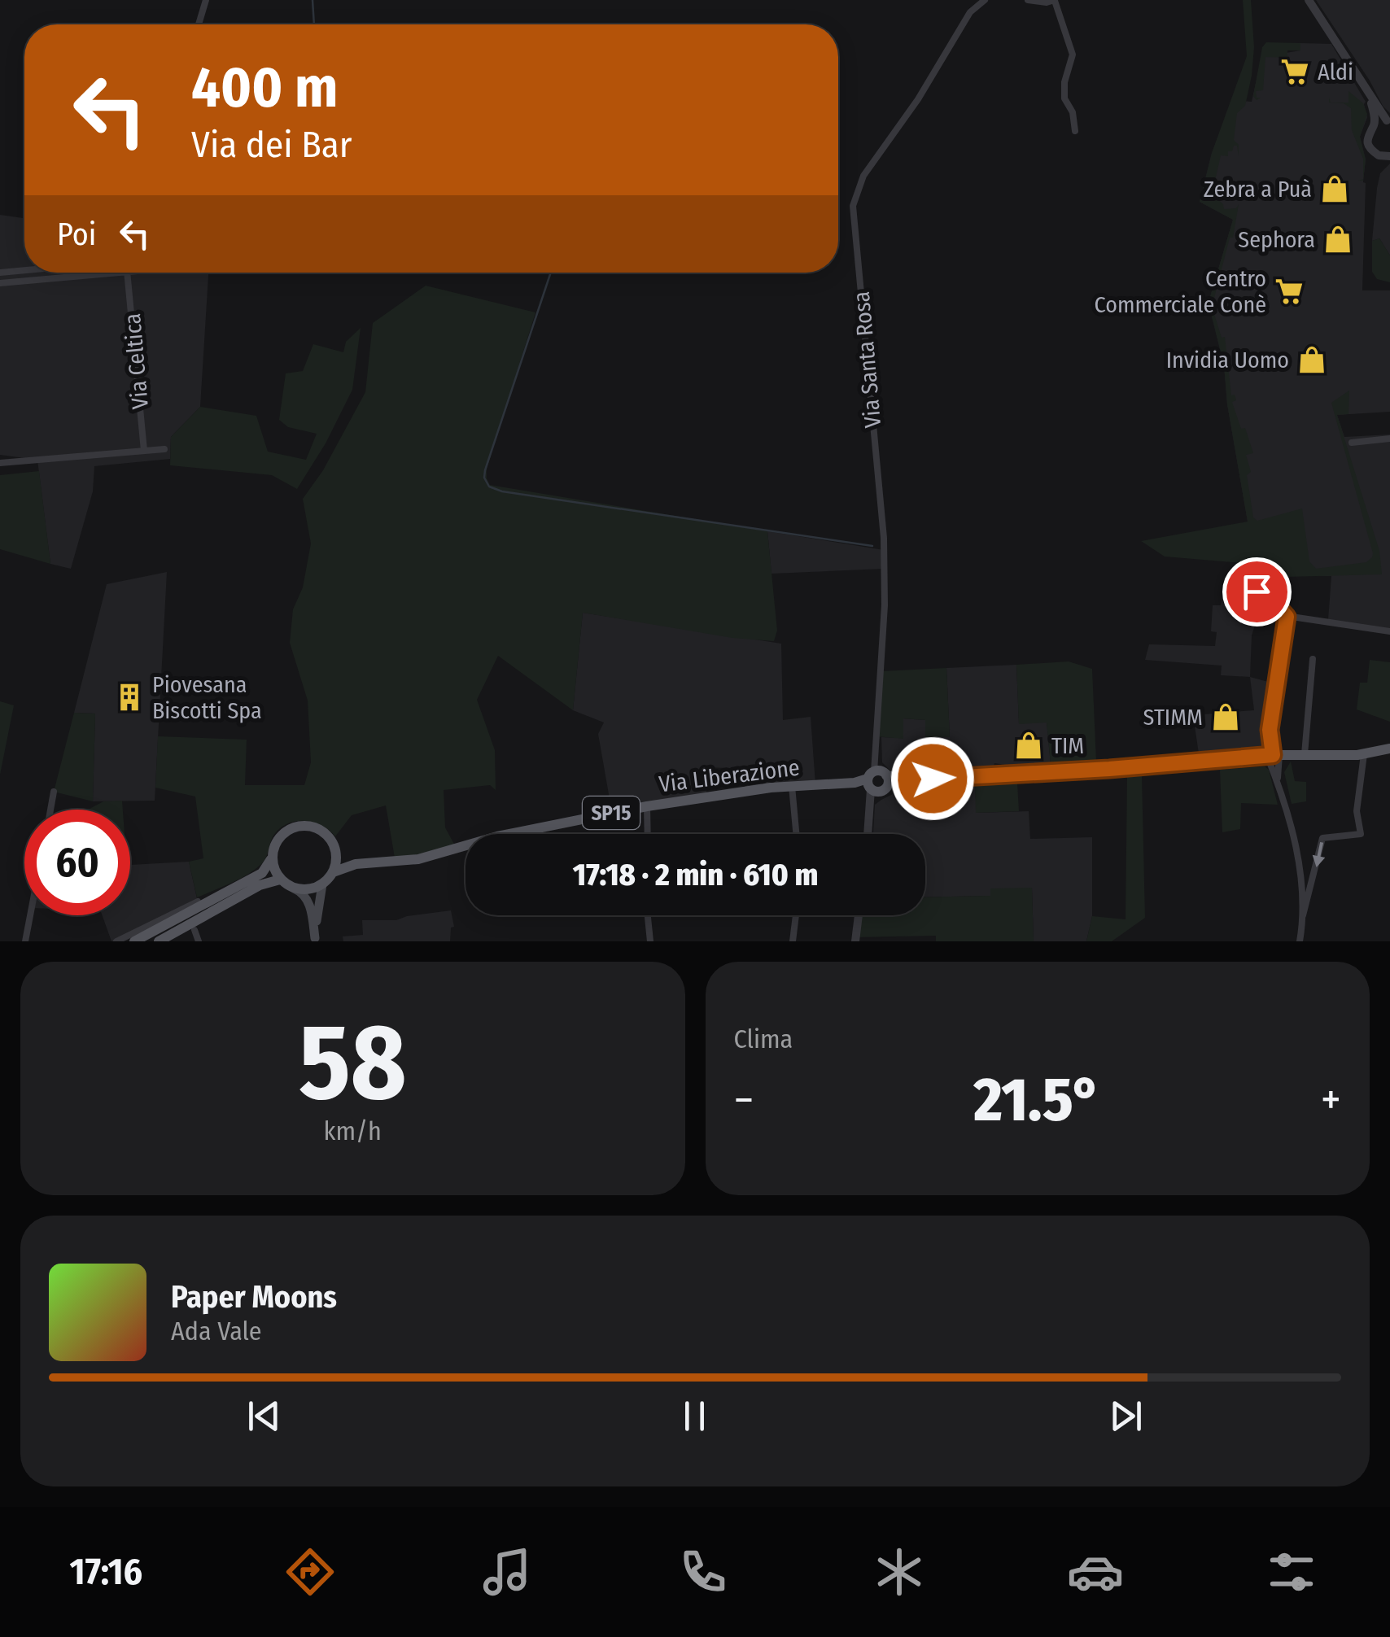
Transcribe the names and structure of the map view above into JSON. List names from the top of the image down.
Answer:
{
  "streets": {
    "main road": ["Via Liberazione", "SP15"],
    "street": ["Via Santa Rosa", "Via Celtica"]
  },
  "crossings": [
    ["Via Santa Rosa", "Via Liberazione"],
    ["Via Santa Rosa", "SP15"],
    ["Via Liberazione", "SP15"]
  ],
  "places": {
    "supermarket": ["Aldi", "Centro Commerciale Conè"],
    "shop": [
      "Zebra a Puà",
      "Sephora",
      "Invidia Uomo",
      "STIMM",
      "TIM"
    ],
    "building": ["Piovesana Biscotti Spa"]
  },
  "page": {
    "turn": ["400 m", "Via dei Bar"],
    "then": "Poi",
    "limit": "60",
    "trip": "17:18 · 2 min · 610 m",
    "tile": [
      ["58", "km/h"],
      "Clima"
    ],
    "heat": ["−", "21.5°", "+"],
    "song": ["Paper Moons", "Ada Vale"],
    "tabs": "17:16"
  }
}
